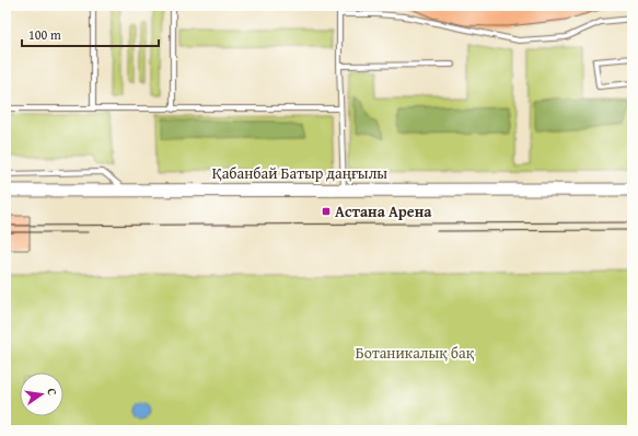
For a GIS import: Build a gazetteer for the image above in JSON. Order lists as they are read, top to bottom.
{
  "streets": {
    "main road": ["Қабанбай Батыр даңғылы"]
  },
  "parks": ["Ботаникалық бақ"],
  "places": {
    "transit": ["Астана Арена"]
  },
  "scale_bar": "100 m",
  "north": "right"
}
